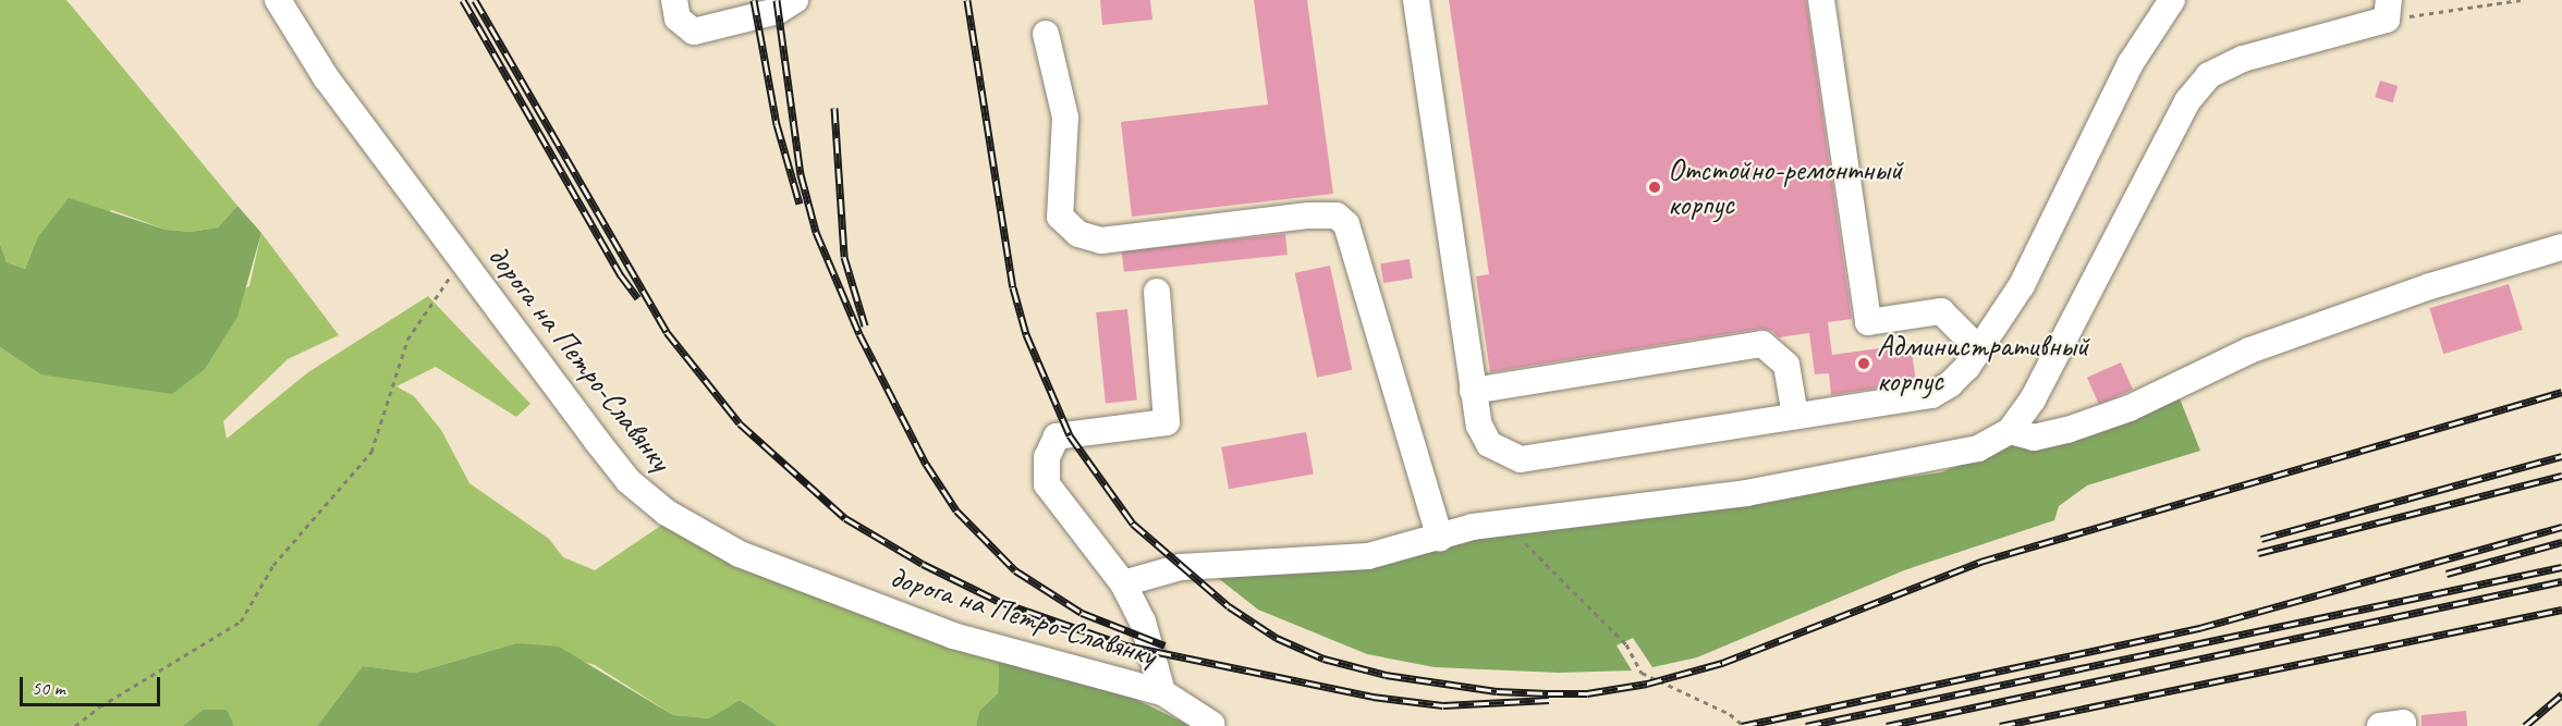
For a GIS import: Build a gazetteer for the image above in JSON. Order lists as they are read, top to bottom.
{
  "streets": {
    "street": ["дорога на Петро-Славянку"]
  },
  "places": ["Отстойно-ремонтный корпус", "Административный корпус"],
  "scale_bar": "50 m"
}
